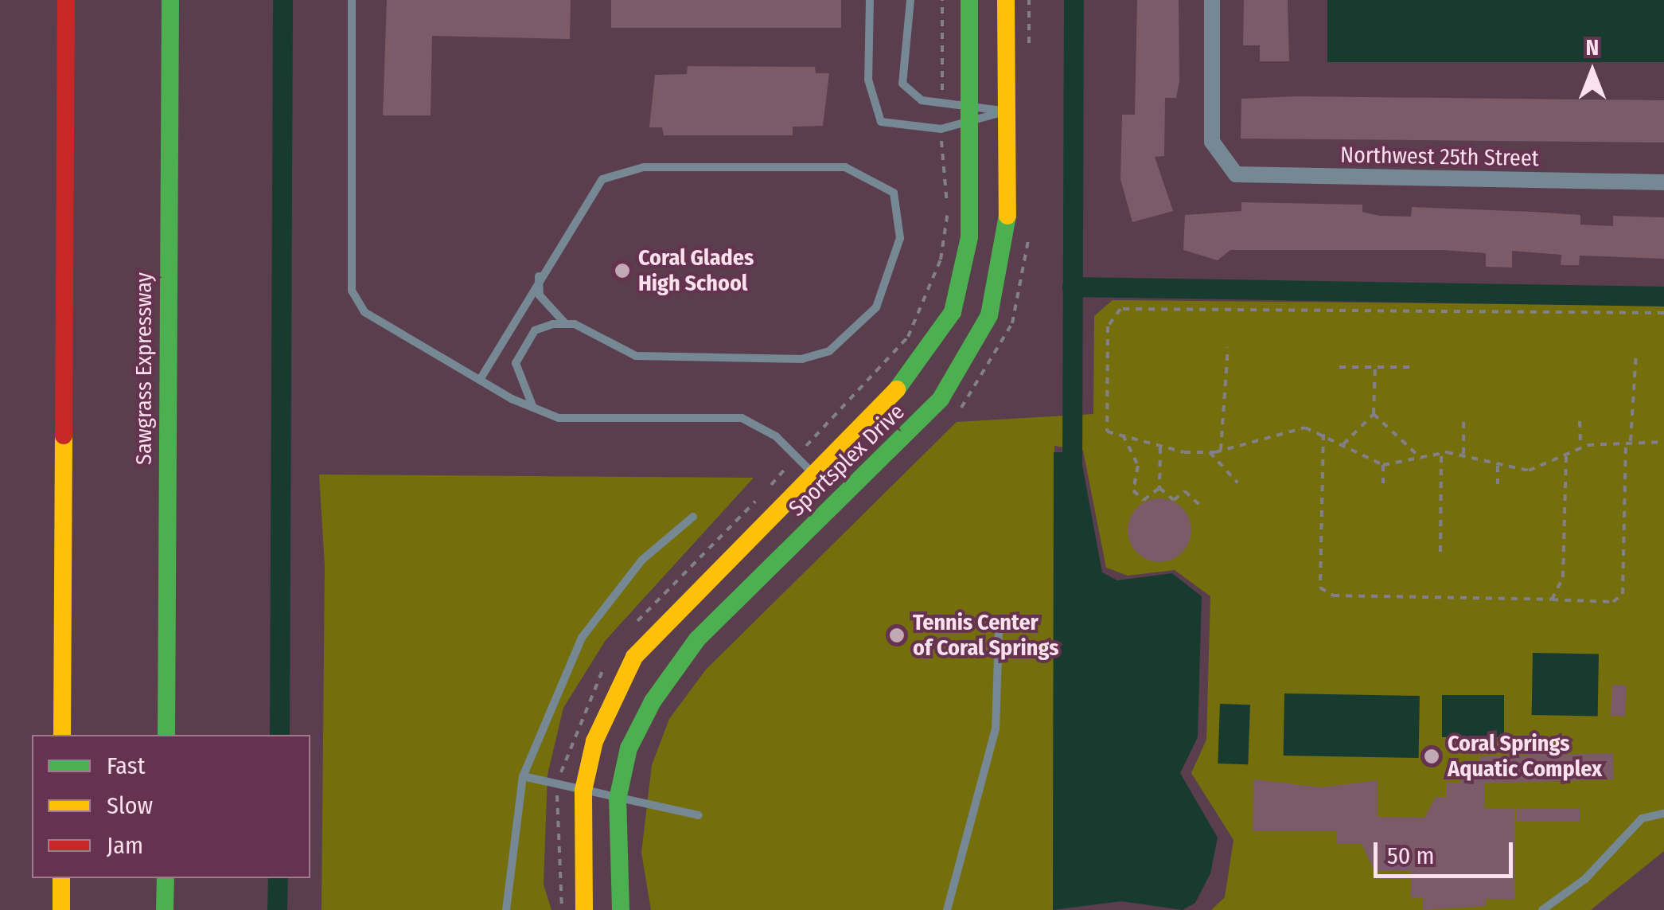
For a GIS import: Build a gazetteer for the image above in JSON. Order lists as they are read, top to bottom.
{
  "streets": {
    "main road": ["Sawgrass Expressway", "Sportsplex Drive"],
    "street": ["Northwest 25th Street"]
  },
  "places": ["Coral Glades High School", "Tennis Center of Coral Springs", "Coral Springs Aquatic Complex"],
  "legend": ["Fast", "Slow", "Jam"],
  "scale_bar": "50 m",
  "north": "top"
}
